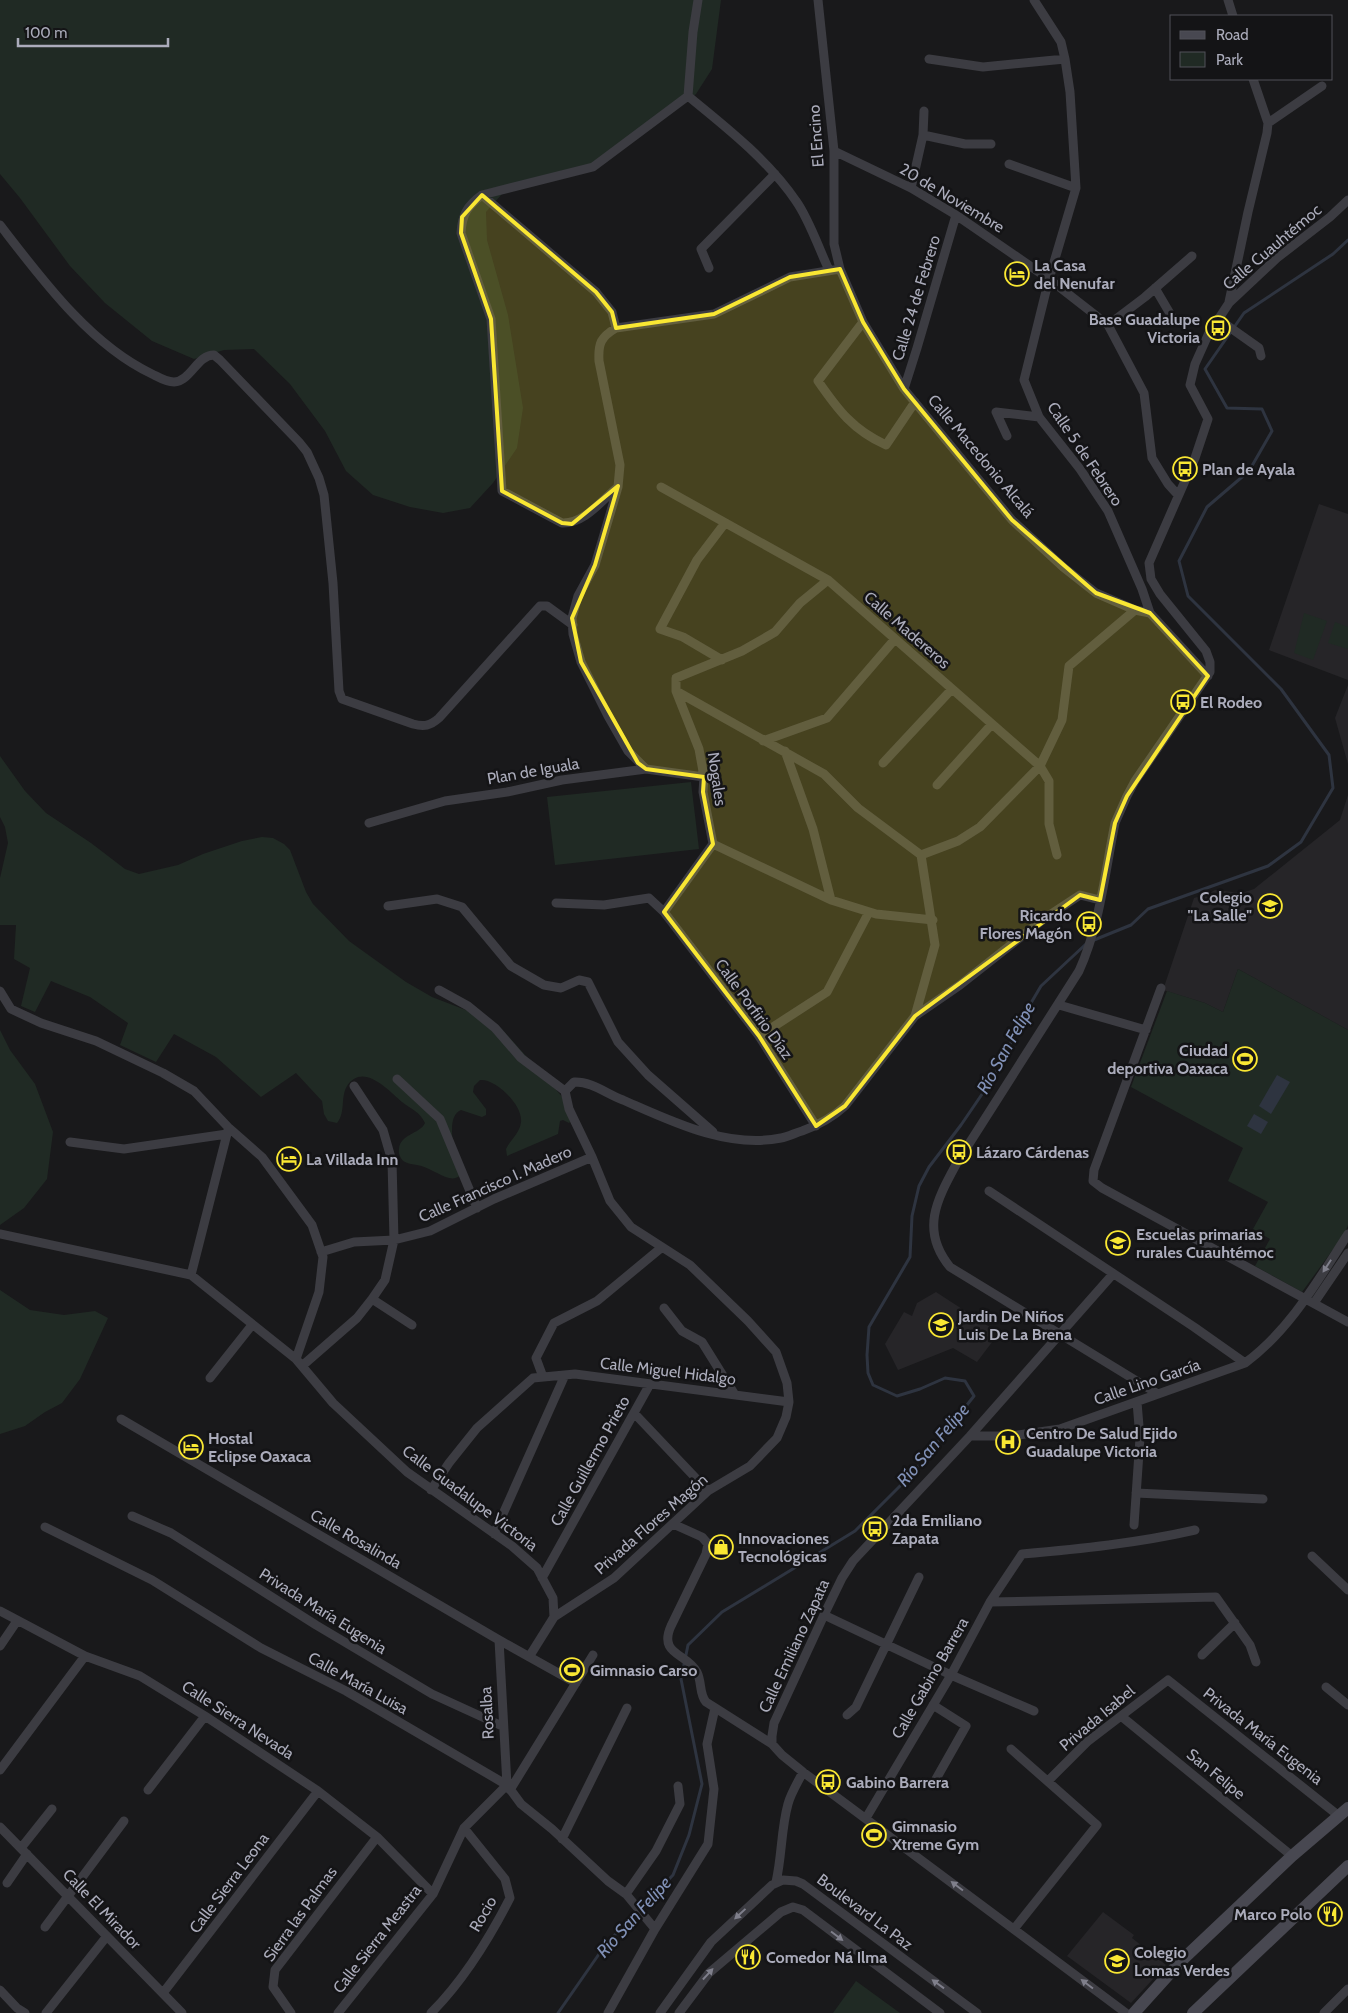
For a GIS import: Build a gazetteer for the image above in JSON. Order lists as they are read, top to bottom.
{
  "streets": {
    "street": [
      "El Encino",
      "20 de Noviembre",
      "Calle Cuauhtémoc",
      "Calle 24 de Febrero",
      "Calle 5 de Febrero",
      "Calle Macedonio Alcalá",
      "Calle Madereros",
      "Plan de Iguala",
      "Nogales",
      "Calle Porfirio Díaz",
      "Calle Francisco I. Madero",
      "Calle Miguel Hidalgo",
      "Calle Lino García",
      "Calle Guillermo Prieto",
      "Calle Guadalupe Victoria",
      "Privada Flores Magón",
      "Calle Rosalinda",
      "Privada María Eugenia",
      "Calle Emiliano Zapata",
      "Calle Gabino Barrera",
      "Calle María Luisa",
      "Rosalba",
      "Privada Isabel",
      "Calle Sierra Nevada",
      "San Felipe",
      "Calle Sierra Leona",
      "Calle El Mirador",
      "Boulevard La Paz",
      "Sierra las Palmas",
      "Rocio",
      "Calle Sierra Meastra"
    ]
  },
  "crossings": [
    ["El Encino", "20 de Noviembre"],
    ["El Encino", "Calle Macedonio Alcalá"],
    ["20 de Noviembre", "Calle 24 de Febrero"],
    ["20 de Noviembre", "Calle 5 de Febrero"],
    ["Calle 24 de Febrero", "Calle Macedonio Alcalá"],
    ["Calle 5 de Febrero", "Calle Macedonio Alcalá"],
    ["Plan de Iguala", "Nogales"],
    ["Calle Francisco I. Madero", "Privada Flores Magón"],
    ["Calle Miguel Hidalgo", "Calle Guillermo Prieto"],
    ["Calle Miguel Hidalgo", "Calle Guadalupe Victoria"],
    ["Calle Miguel Hidalgo", "Privada Flores Magón"],
    ["Calle Lino García", "Calle Emiliano Zapata"],
    ["Calle Guillermo Prieto", "Calle Guadalupe Victoria"],
    ["Calle Guadalupe Victoria", "Privada Flores Magón"],
    ["Privada Flores Magón", "Calle Rosalinda"],
    ["Calle Rosalinda", "Rosalba"],
    ["Calle Rosalinda", "Calle Sierra Meastra"],
    ["Privada María Eugenia", "Rosalba"],
    ["Privada María Eugenia", "Privada Isabel"],
    ["Calle María Luisa", "Rosalba"],
    ["Calle María Luisa", "Calle Sierra Meastra"],
    ["Rosalba", "Calle Sierra Meastra"],
    ["Privada Isabel", "San Felipe"],
    ["Calle Sierra Nevada", "Calle Sierra Leona"],
    ["Calle Sierra Nevada", "Sierra las Palmas"],
    ["Calle Sierra Nevada", "Calle Sierra Meastra"],
    ["Calle Sierra Leona", "Calle El Mirador"],
    ["Rocio", "Calle Sierra Meastra"]
  ],
  "one_way": ["Boulevard La Paz"],
  "water": ["Río San Felipe"],
  "places": {
    "hotel": ["La Casa del Nenufar", "La Villada Inn", "Hostal Eclipse Oaxaca"],
    "bus stop": [
      "Base Guadalupe Victoria",
      "Plan de Ayala",
      "El Rodeo",
      "Ricardo Flores Magón",
      "Lázaro Cárdenas",
      "2da Emiliano Zapata",
      "Gabino Barrera"
    ],
    "school or university": [
      "Colegio \"La Salle\"",
      "Escuelas primarias rurales Cuauhtémoc",
      "Jardin De Niños Luis De La Brena",
      "Colegio Lomas Verdes"
    ],
    "sports": ["Ciudad deportiva Oaxaca", "Gimnasio Carso", "Gimnasio Xtreme Gym"],
    "hospital": ["Centro De Salud Ejido Guadalupe Victoria"],
    "shop": ["Innovaciones Tecnológicas"],
    "restaurant": ["Marco Polo", "Comedor Ná Ilma"]
  },
  "legend": ["Road", "Park"],
  "scale_bar": "100 m"
}
